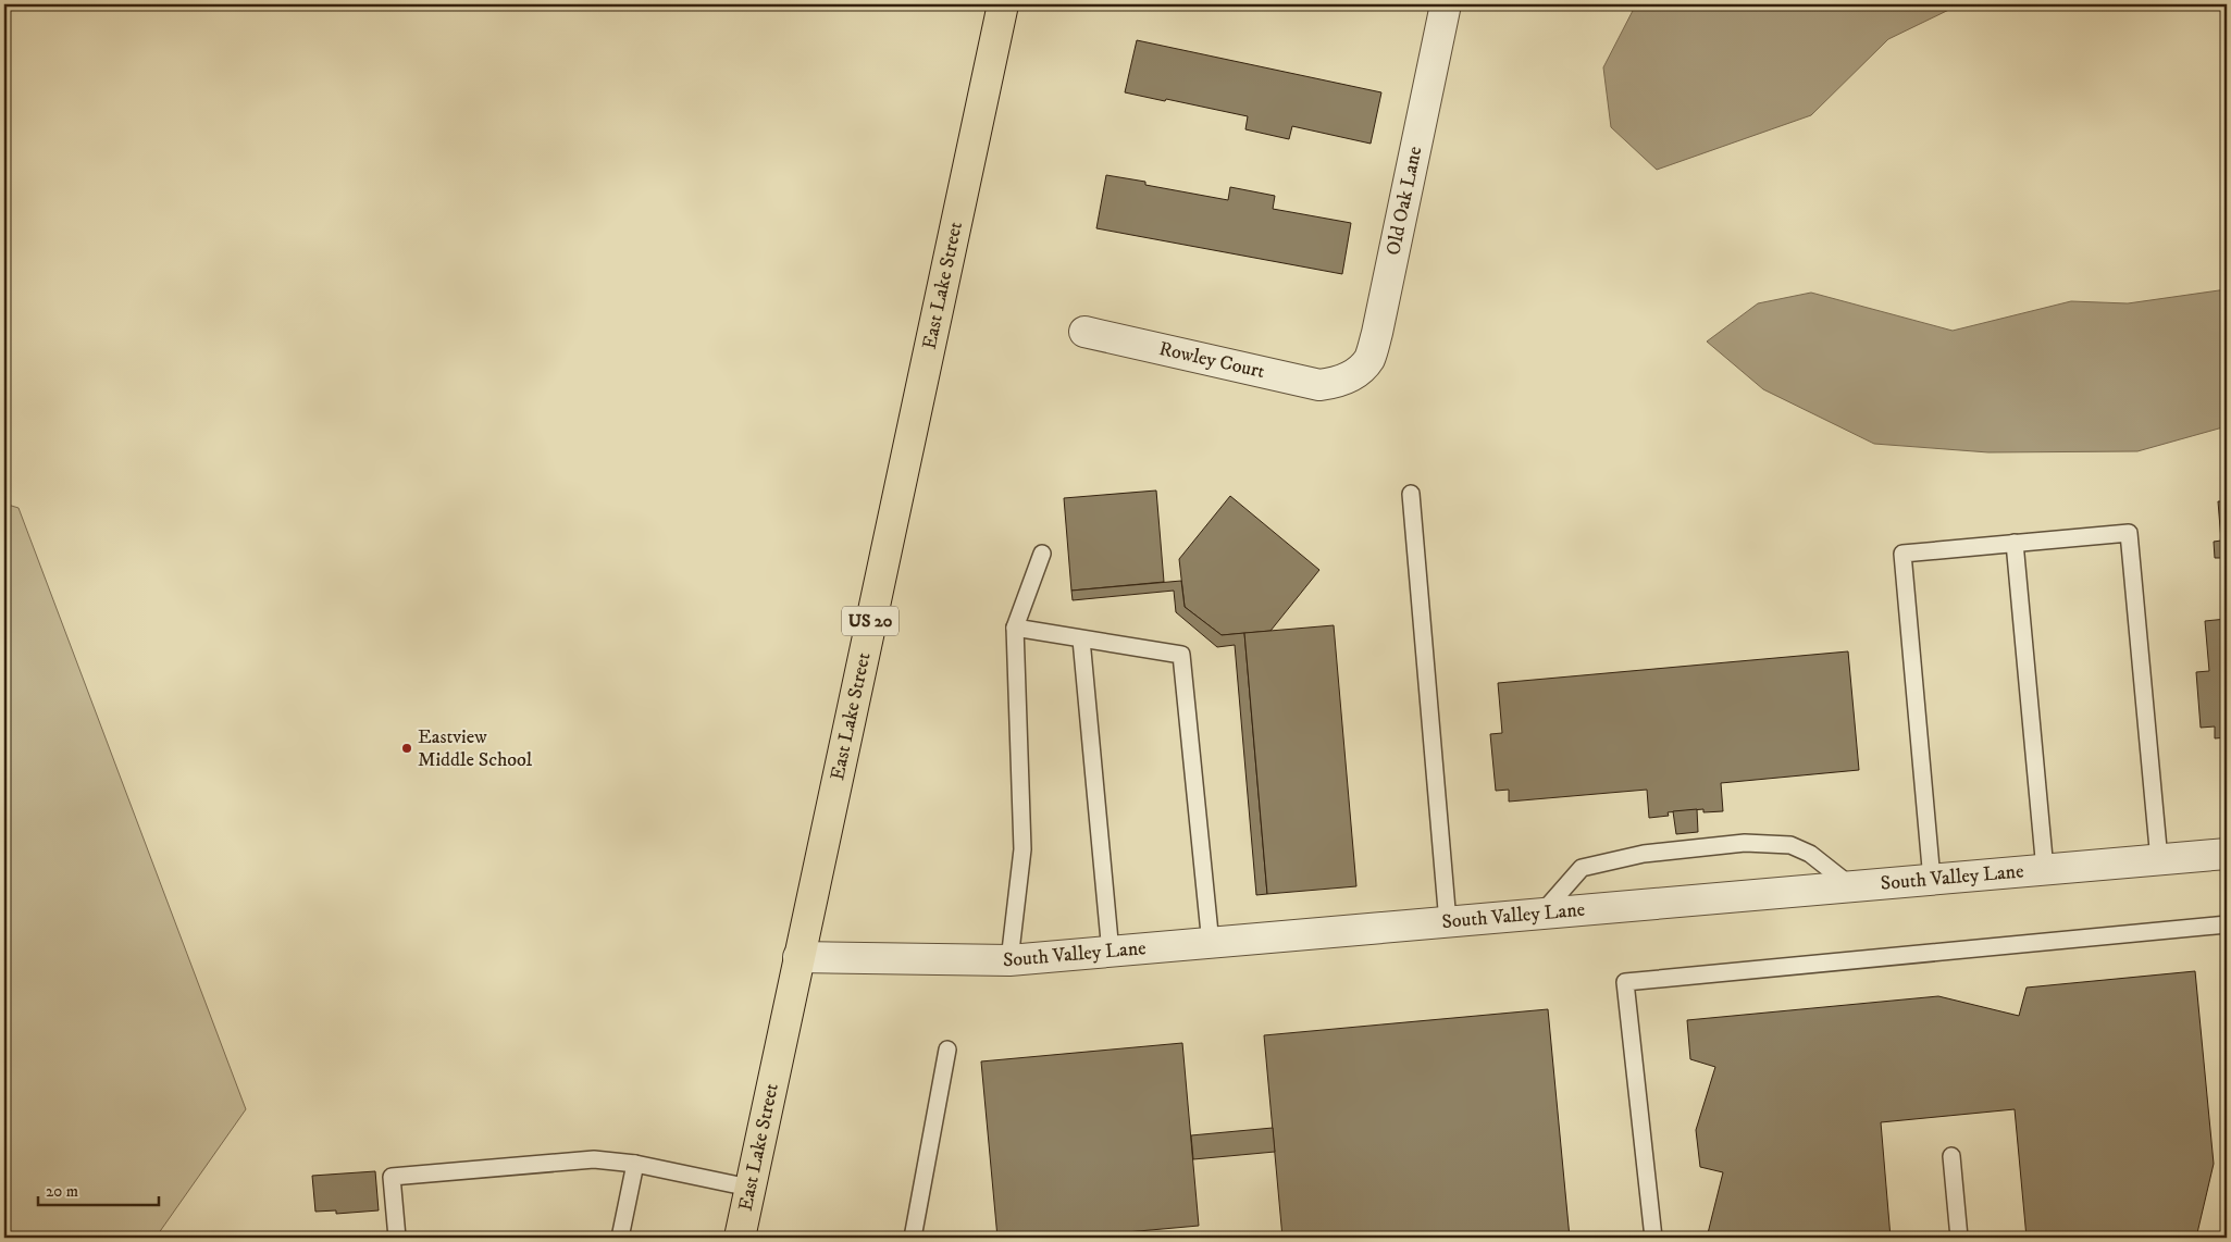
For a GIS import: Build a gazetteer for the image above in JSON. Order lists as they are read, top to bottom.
{
  "streets": {
    "highway": ["East Lake Street", "US 20"],
    "street": ["Old Oak Lane", "Rowley Court", "South Valley Lane"]
  },
  "crossings": [
    ["Old Oak Lane", "Rowley Court"],
    ["East Lake Street", "South Valley Lane"]
  ],
  "places": ["Eastview Middle School"],
  "scale_bar": "20 m"
}
